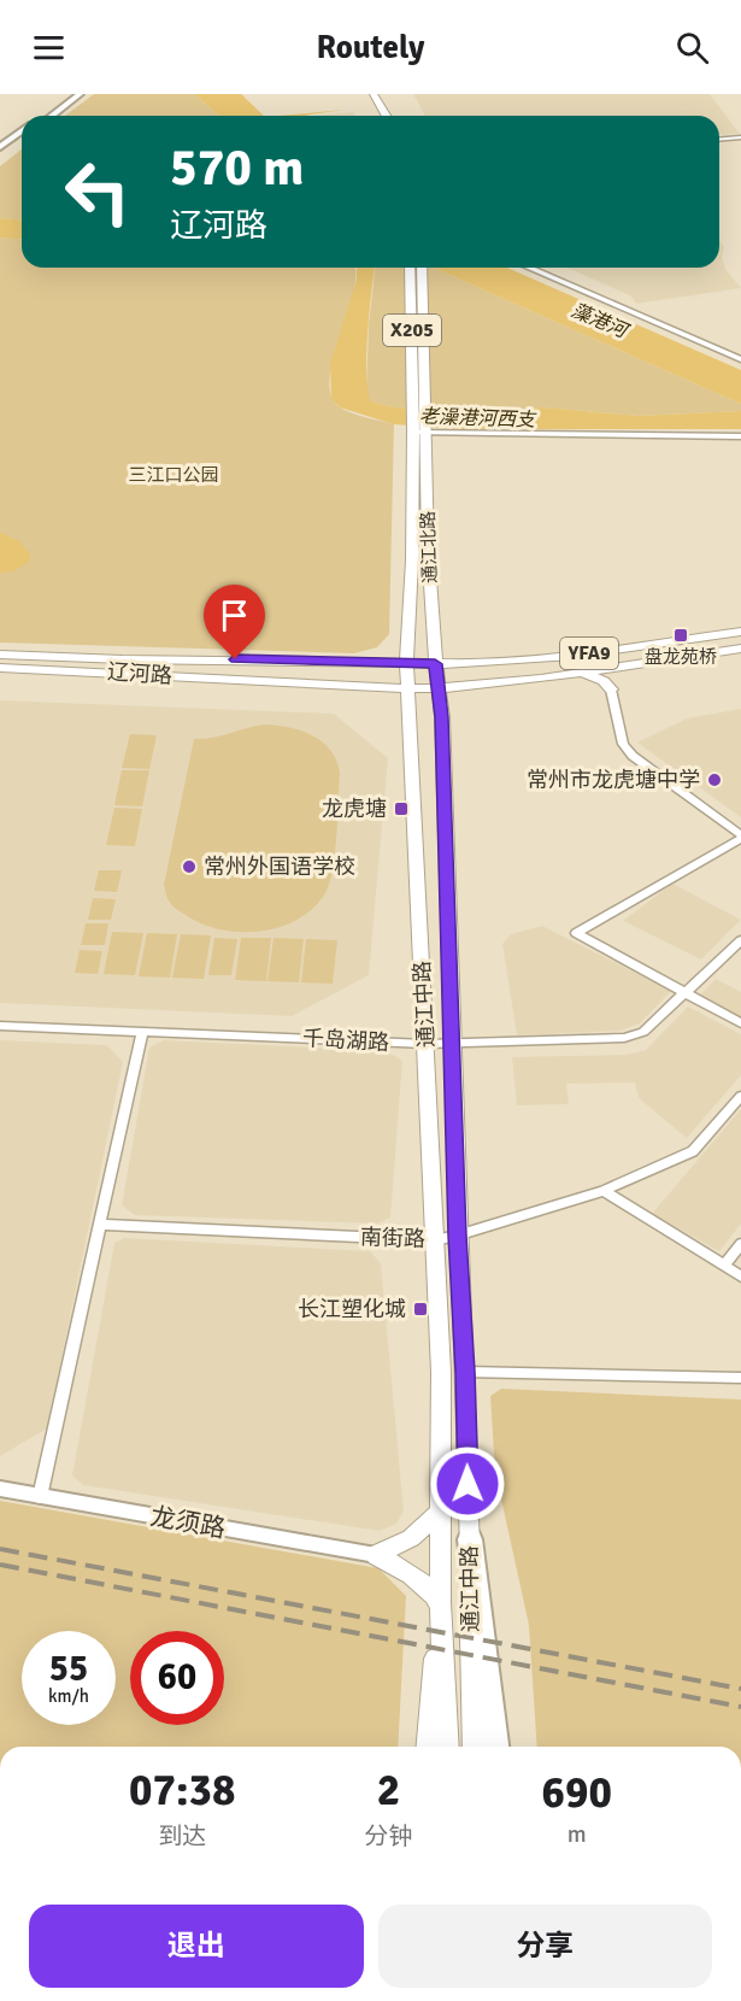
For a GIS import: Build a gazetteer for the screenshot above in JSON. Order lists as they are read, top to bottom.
{
  "streets": {
    "main road": [
      "X205",
      "通江北路",
      "YFA9",
      "辽河路",
      "通江中路"
    ],
    "street": ["千岛湖路", "南街路", "龙须路"]
  },
  "crossings": [
    ["X205", "通江北路"],
    ["通江北路", "YFA9"],
    ["通江北路", "辽河路"],
    ["通江北路", "通江中路"],
    ["YFA9", "辽河路"],
    ["YFA9", "通江中路"],
    ["辽河路", "通江中路"],
    ["通江中路", "千岛湖路"],
    ["通江中路", "南街路"]
  ],
  "water": ["藻港河", "老澡港河西支"],
  "parks": ["三江口公园"],
  "places": {
    "transit": ["盘龙苑桥", "龙虎塘", "长江塑化城"],
    "other": ["常州市龙虎塘中学", "常州外国语学校"]
  },
  "page": {
    "header": "Routely",
    "turn": ["570 m", "辽河路"],
    "speed": "55 km/h",
    "limit": "60",
    "eta": [
      "07:38",
      "到达",
      "2",
      "分钟",
      "690",
      "m"
    ],
    "buttons": ["退出", "分享"]
  }
}
